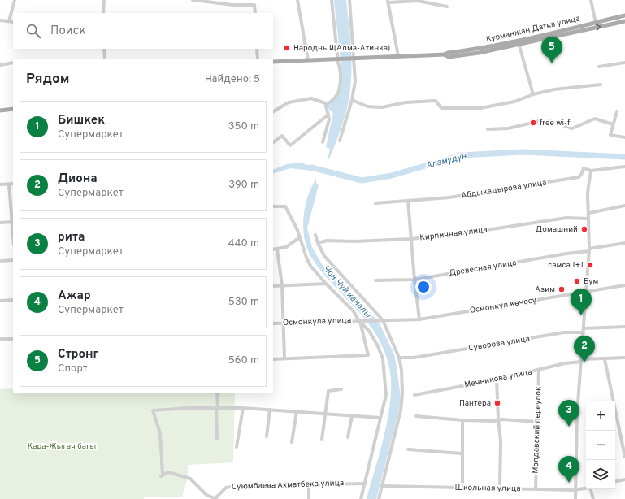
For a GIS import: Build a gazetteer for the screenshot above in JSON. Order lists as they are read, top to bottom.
{
  "streets": {
    "main road": ["Курманжан Датка улица"],
    "street": [
      "Абдыкадырова улица",
      "Кирпичная улица",
      "Древесная улица",
      "Осмонкул көчөсү",
      "Осмонкула улица",
      "Суворова улица",
      "Мечникова улица",
      "Молдавский переулок",
      "Суюмбаева Ахматбека улица",
      "Школьная улица"
    ]
  },
  "crossings": [
    ["Осмонкул көчөсү", "Осмонкула улица"],
    ["Мечникова улица", "Молдавский переулок"],
    ["Молдавский переулок", "Школьная улица"]
  ],
  "water": ["Аламүдүн", "Чоң Чүй каналы"],
  "parks": ["Кара-Жыгач багы"],
  "places": [
    "Народный(Алма-Атинка)",
    "free wi-fi",
    "Домашний",
    "самса 1+1",
    "Бум",
    "Азим",
    "Пантера"
  ],
  "page": {
    "search": "Поиск",
    "pins": [
      "5",
      "1",
      "2",
      "3",
      "4"
    ],
    "heading": ["Рядом", "Найдено: 5"],
    "list": [
      {
        "mark": "1",
        "name": "Бишкек",
        "note": "Супермаркет",
        "value": "350 m"
      },
      {
        "mark": "2",
        "name": "Диона",
        "note": "Супермаркет",
        "value": "390 m"
      },
      {
        "mark": "3",
        "name": "рита",
        "note": "Супермаркет",
        "value": "440 m"
      },
      {
        "mark": "4",
        "name": "Ажар",
        "note": "Супермаркет",
        "value": "530 m"
      },
      {
        "mark": "5",
        "name": "Стронг",
        "note": "Спорт",
        "value": "560 m"
      }
    ],
    "map_buttons": ["+", "−"]
  }
}
